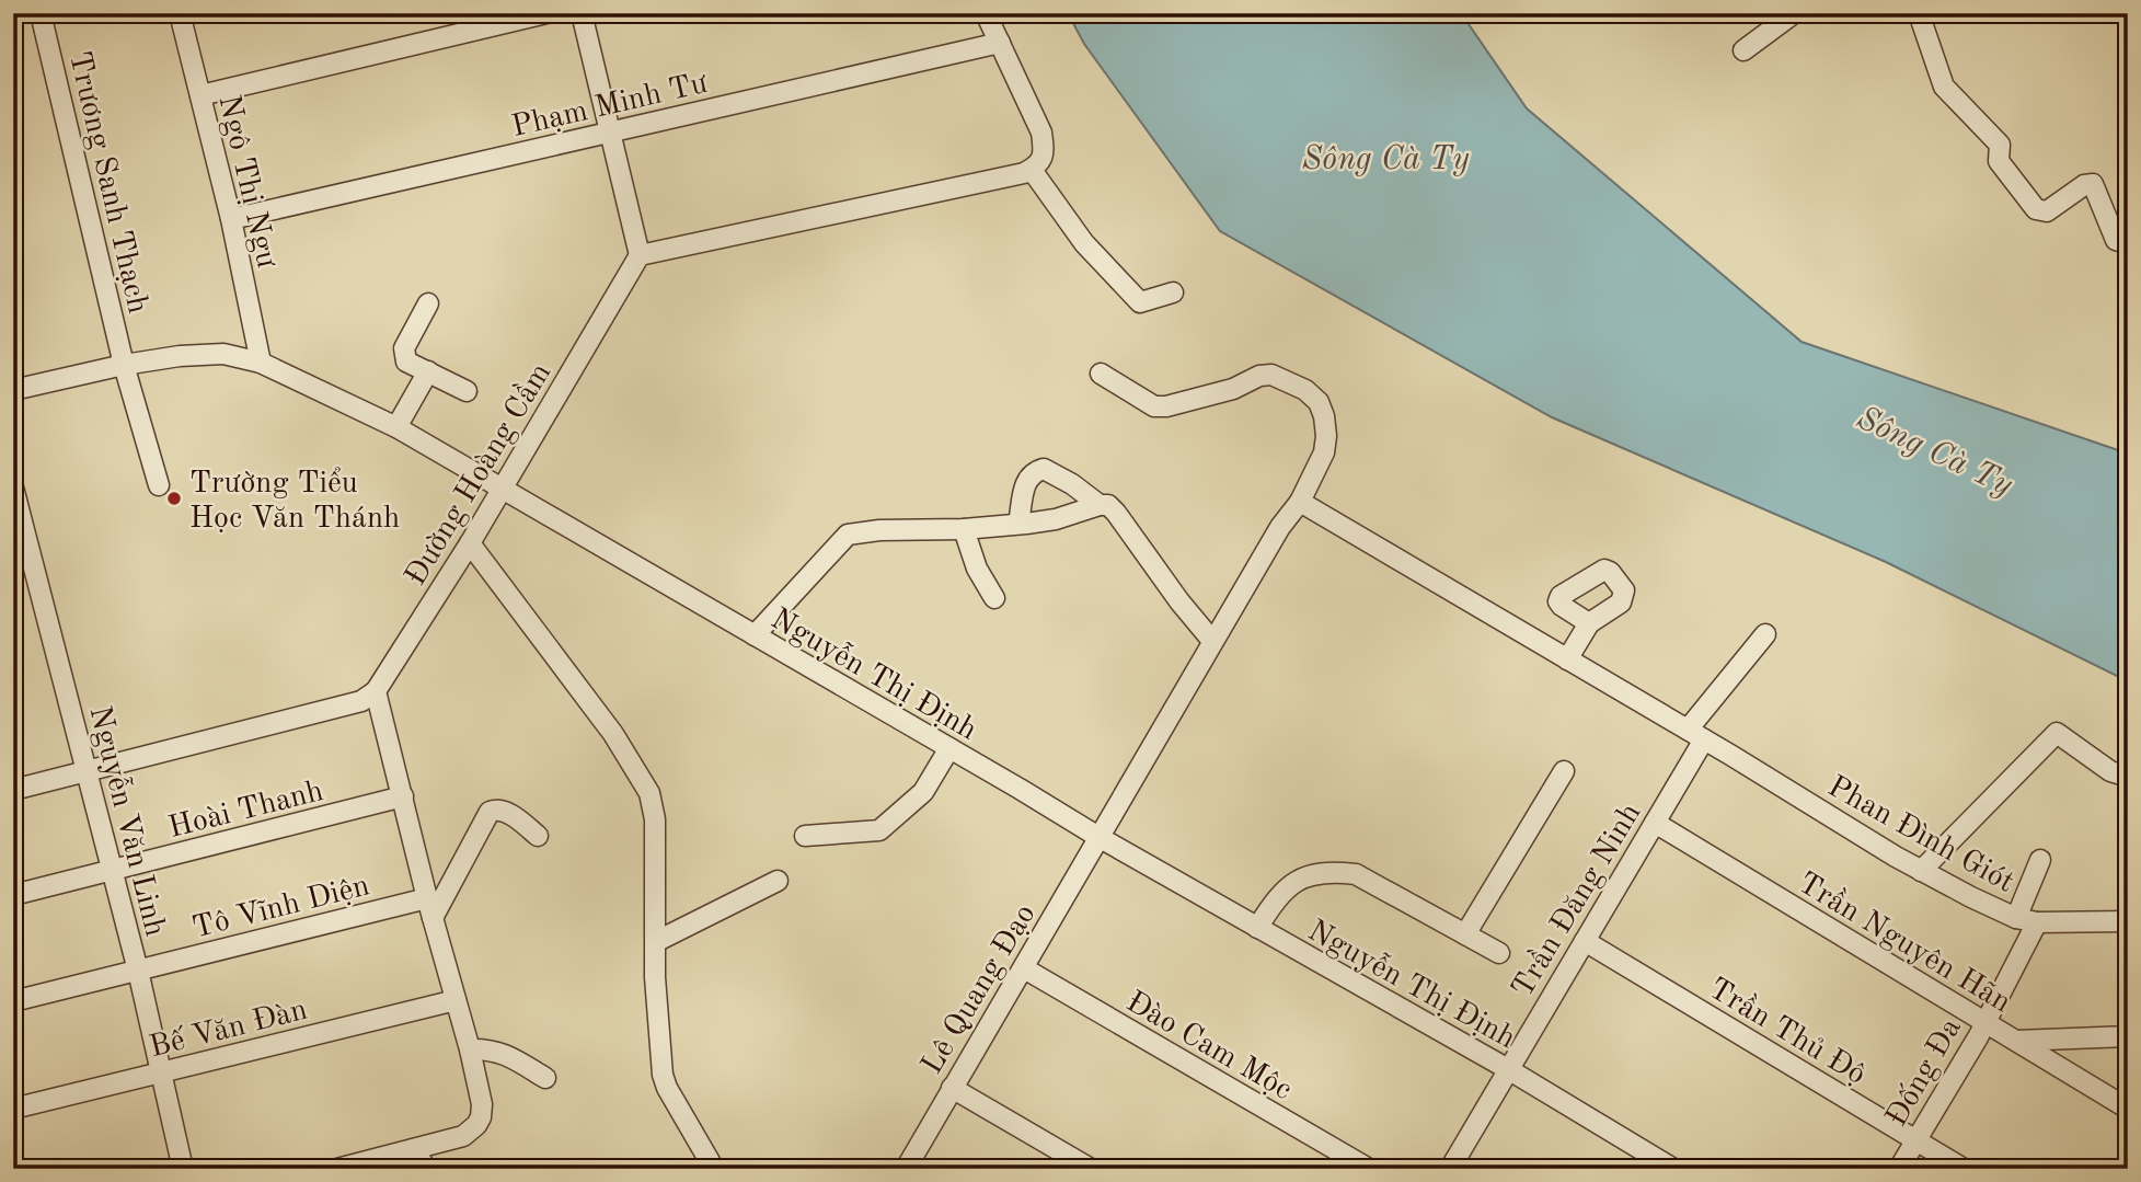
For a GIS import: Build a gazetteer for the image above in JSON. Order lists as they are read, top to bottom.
{
  "streets": {
    "street": [
      "Phạm Minh Tư",
      "Ngô Thị Ngư",
      "Trương Sanh Thạch",
      "Đường Hoàng Cầm",
      "Nguyễn Thị Định",
      "Hoài Thanh",
      "Nguyễn Văn Linh",
      "Phan Đình Giót",
      "Trần Đăng Ninh",
      "Tô Vĩnh Diện",
      "Trần Nguyên Hãn",
      "Lê Quang Đạo",
      "Bế Văn Đàn",
      "Trần Thủ Độ",
      "Đào Cam Mộc",
      "Đống Đa"
    ]
  },
  "crossings": [
    ["Phạm Minh Tư", "Ngô Thị Ngư"],
    ["Ngô Thị Ngư", "Nguyễn Thị Định"],
    ["Trương Sanh Thạch", "Nguyễn Thị Định"],
    ["Đường Hoàng Cầm", "Nguyễn Thị Định"],
    ["Nguyễn Thị Định", "Trần Đăng Ninh"],
    ["Nguyễn Thị Định", "Lê Quang Đạo"],
    ["Hoài Thanh", "Nguyễn Văn Linh"],
    ["Nguyễn Văn Linh", "Tô Vĩnh Diện"],
    ["Nguyễn Văn Linh", "Bế Văn Đàn"],
    ["Phan Đình Giót", "Trần Đăng Ninh"],
    ["Phan Đình Giót", "Lê Quang Đạo"],
    ["Phan Đình Giót", "Đống Đa"],
    ["Trần Đăng Ninh", "Trần Nguyên Hãn"],
    ["Trần Đăng Ninh", "Trần Thủ Độ"],
    ["Trần Nguyên Hãn", "Đống Đa"],
    ["Lê Quang Đạo", "Đào Cam Mộc"],
    ["Trần Thủ Độ", "Đống Đa"]
  ],
  "water": ["Sông Cà Ty"],
  "places": ["Trường Tiểu Học Văn Thánh"]
}
